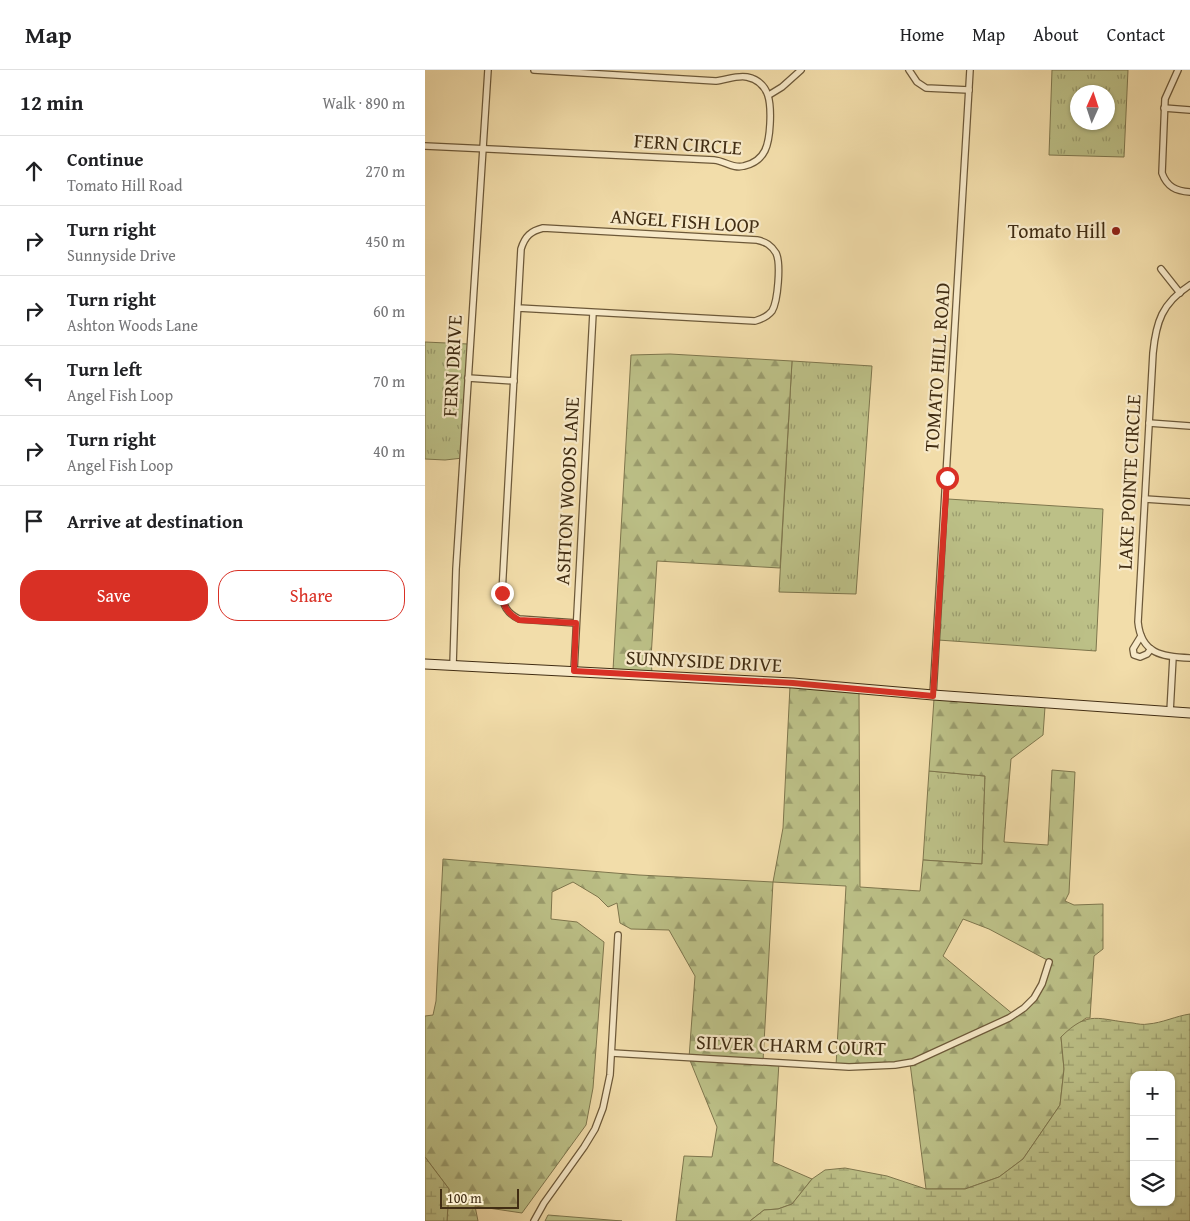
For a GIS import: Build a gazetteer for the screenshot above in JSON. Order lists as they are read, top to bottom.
{
  "streets": {
    "street": [
      "FERN CIRCLE",
      "ANGEL FISH LOOP",
      "FERN DRIVE",
      "TOMATO HILL ROAD",
      "LAKE POINTE CIRCLE",
      "ASHTON WOODS LANE",
      "SUNNYSIDE DRIVE",
      "SILVER CHARM COURT"
    ]
  },
  "crossings": [
    ["FERN CIRCLE", "FERN DRIVE"],
    ["ANGEL FISH LOOP", "ASHTON WOODS LANE"],
    ["FERN DRIVE", "SUNNYSIDE DRIVE"],
    ["TOMATO HILL ROAD", "SUNNYSIDE DRIVE"],
    ["ASHTON WOODS LANE", "SUNNYSIDE DRIVE"]
  ],
  "places": ["Tomato Hill"],
  "scale_bar": "100 m",
  "north": "top",
  "page": {
    "header": "Map",
    "nav": [
      "Home",
      "Map",
      "About",
      "Contact"
    ],
    "heading": ["12 min", "Walk · 890 m"],
    "list": [
      ["Continue", "Tomato Hill Road", "270 m"],
      ["Turn right", "Sunnyside Drive", "450 m"],
      ["Turn right", "Ashton Woods Lane", "60 m"],
      ["Turn left", "Angel Fish Loop", "70 m"],
      ["Turn right", "Angel Fish Loop", "40 m"],
      "Arrive at destination"
    ],
    "buttons": ["Save", "Share"],
    "map_buttons": ["+", "−"],
    "scale": "100 m"
  }
}
